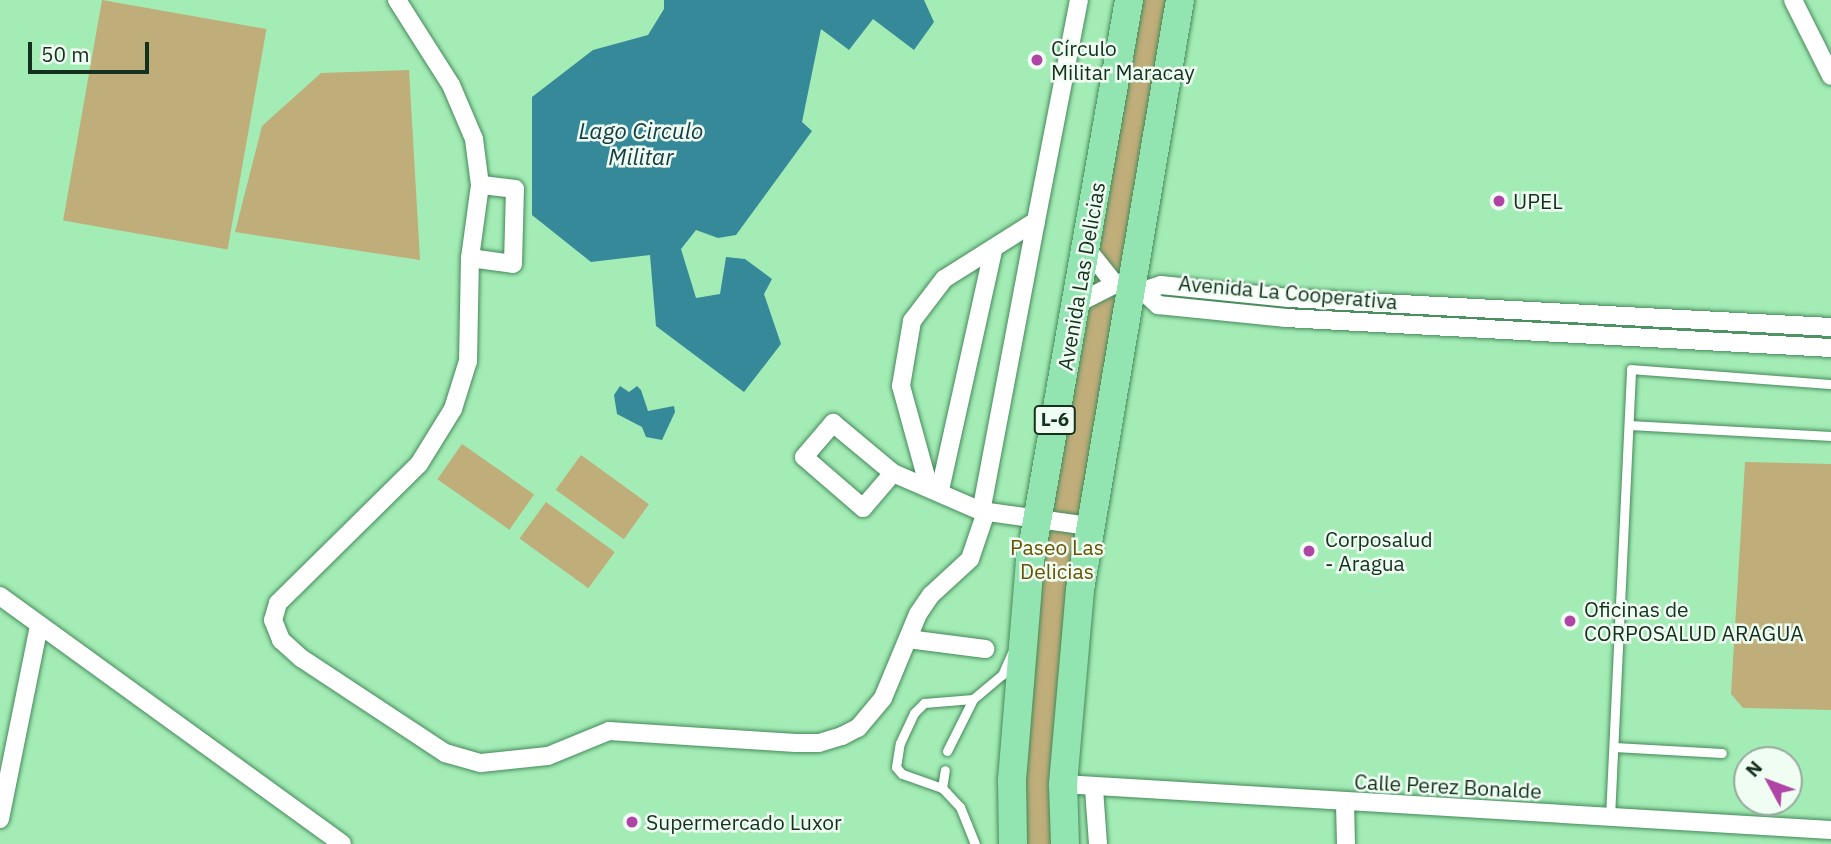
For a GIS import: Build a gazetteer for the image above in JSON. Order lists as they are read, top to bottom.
{
  "streets": {
    "main road": ["Avenida Las Delicias", "L-6"],
    "street": ["Avenida La Cooperativa", "Calle Perez Bonalde"]
  },
  "crossings": [
    ["Avenida La Cooperativa", "L-6"],
    ["L-6", "Calle Perez Bonalde"]
  ],
  "water": ["Lago Circulo Militar"],
  "parks": ["Paseo Las Delicias"],
  "places": [
    "Círculo Militar Maracay",
    "UPEL",
    "Corposalud - Aragua",
    "Oficinas de CORPOSALUD ARAGUA",
    "Supermercado Luxor"
  ],
  "scale_bar": "50 m",
  "north": "top left"
}
